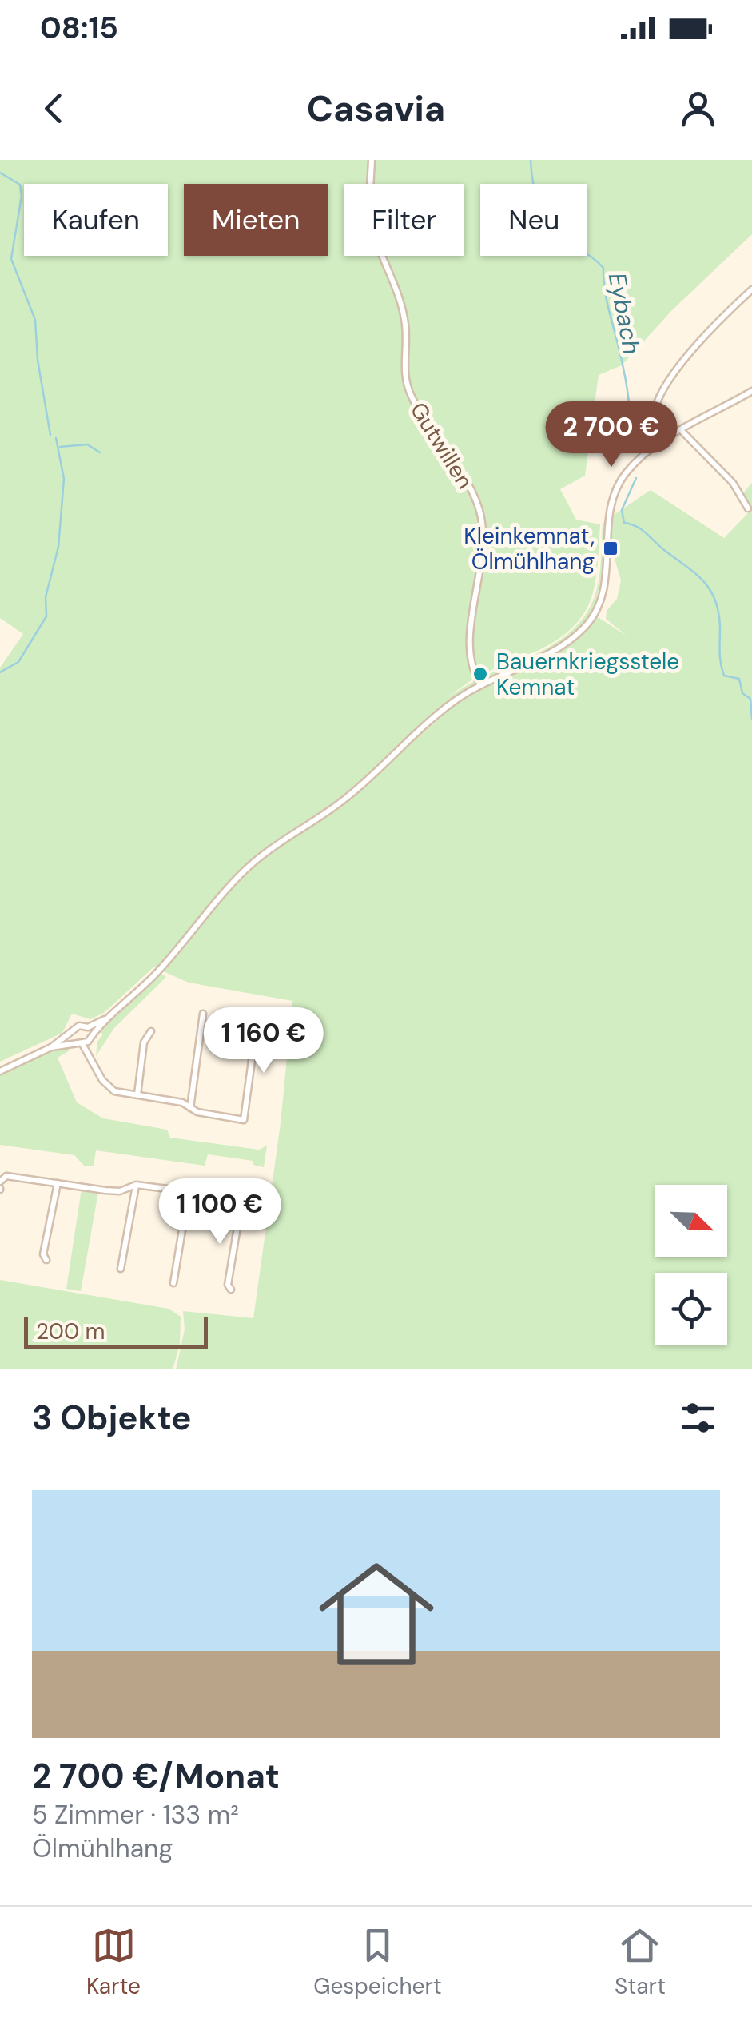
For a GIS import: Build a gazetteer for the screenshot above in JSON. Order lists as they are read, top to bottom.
{
  "streets": {
    "street": ["Gutwillen"]
  },
  "water": ["Eybach"],
  "places": {
    "transit": ["Kleinkemnat, Ölmühlhang"],
    "other": ["Bauernkriegsstele Kemnat"]
  },
  "scale_bar": "200 m",
  "north": "bottom right",
  "page": {
    "status": "08:15",
    "header": "Casavia",
    "chip": [
      "Kaufen",
      "Mieten",
      "Filter",
      "Neu"
    ],
    "price": ["2 700 €", "1 160 €", "1 100 €"],
    "scale": "200 m",
    "heading": "3 Objekte",
    "list": [
      {
        "name": "2 700 €/Monat",
        "note": "5 Zimmer · 133 m² · Ölmühlhang"
      }
    ],
    "tabs": ["Karte", "Gespeichert", "Start"]
  }
}
